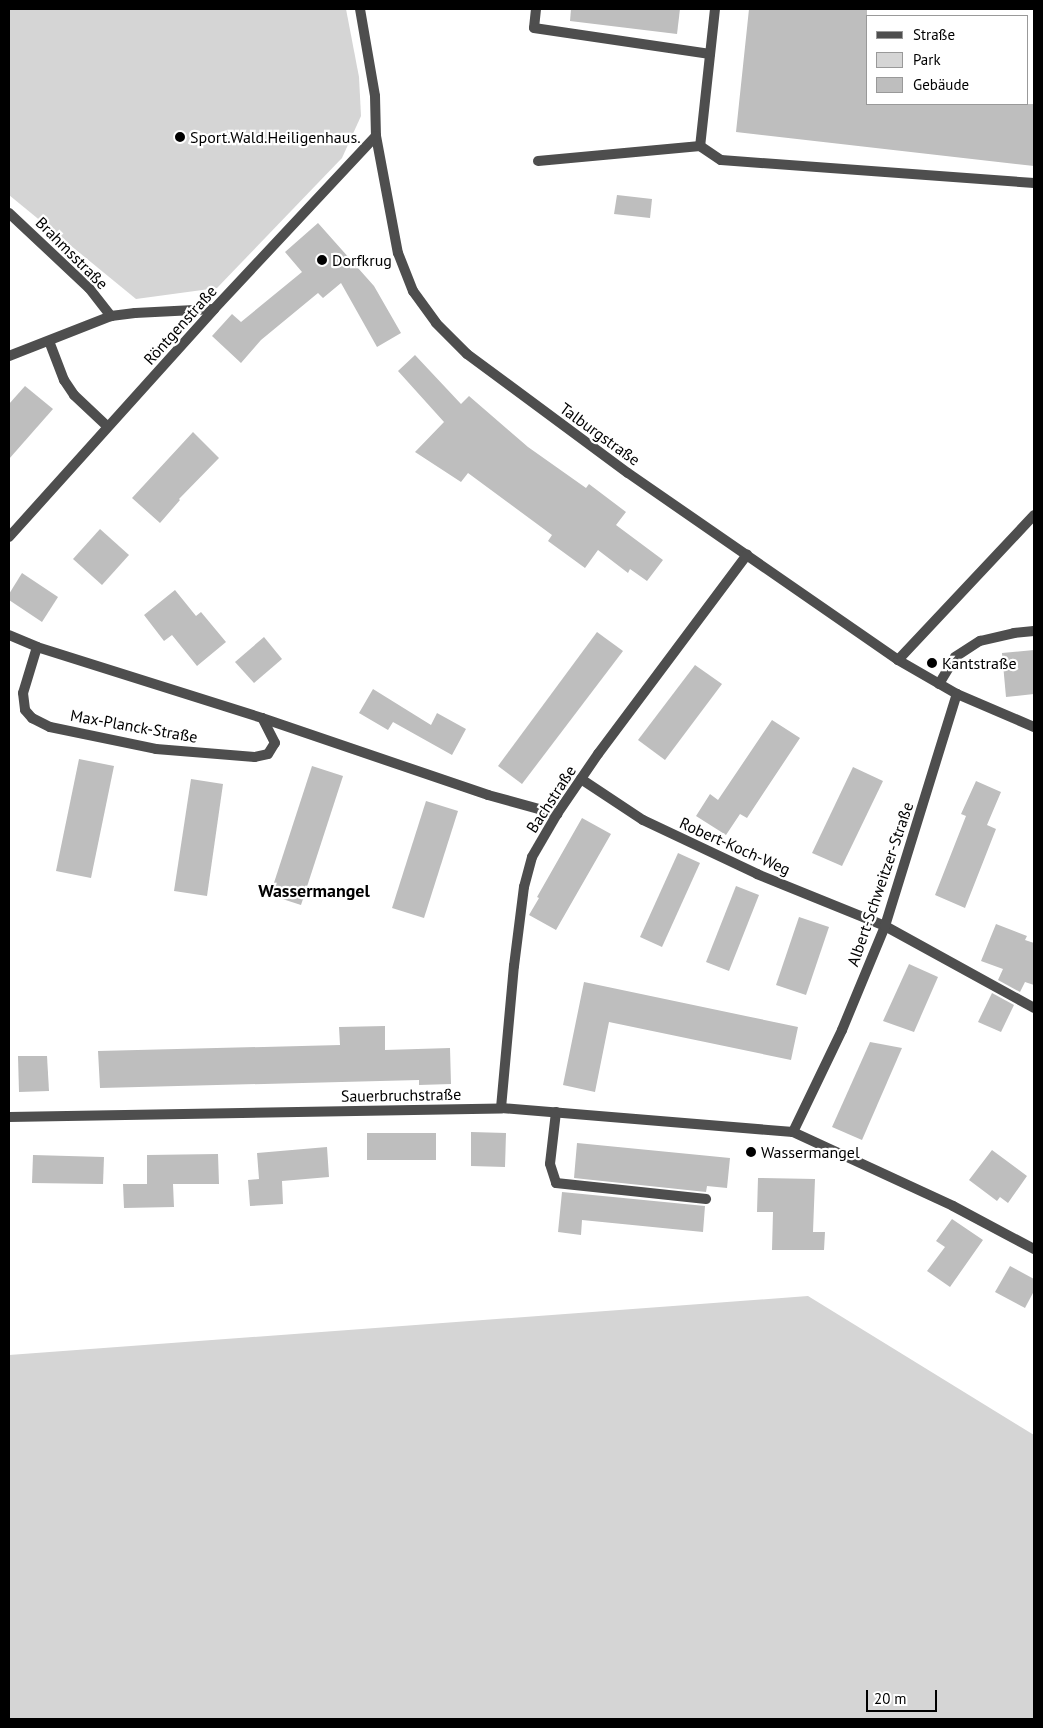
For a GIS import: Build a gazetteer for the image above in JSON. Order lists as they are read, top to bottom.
{
  "streets": {
    "street": [
      "Brahmsstraße",
      "Röntgenstraße",
      "Talburgstraße",
      "Max-Planck-Straße",
      "Bachstraße",
      "Robert-Koch-Weg",
      "Albert-Schweitzer-Straße",
      "Sauerbruchstraße"
    ]
  },
  "crossings": [
    ["Röntgenstraße", "Talburgstraße"],
    ["Talburgstraße", "Bachstraße"],
    ["Talburgstraße", "Albert-Schweitzer-Straße"],
    ["Bachstraße", "Robert-Koch-Weg"],
    ["Bachstraße", "Sauerbruchstraße"],
    ["Robert-Koch-Weg", "Albert-Schweitzer-Straße"],
    ["Albert-Schweitzer-Straße", "Sauerbruchstraße"]
  ],
  "districts": ["Wassermangel"],
  "places": [
    "Sport.Wald.Heiligenhaus.",
    "Dorfkrug",
    "Kantstraße",
    "Wassermangel"
  ],
  "legend": ["Straße", "Park", "Gebäude"],
  "scale_bar": "20 m"
}
